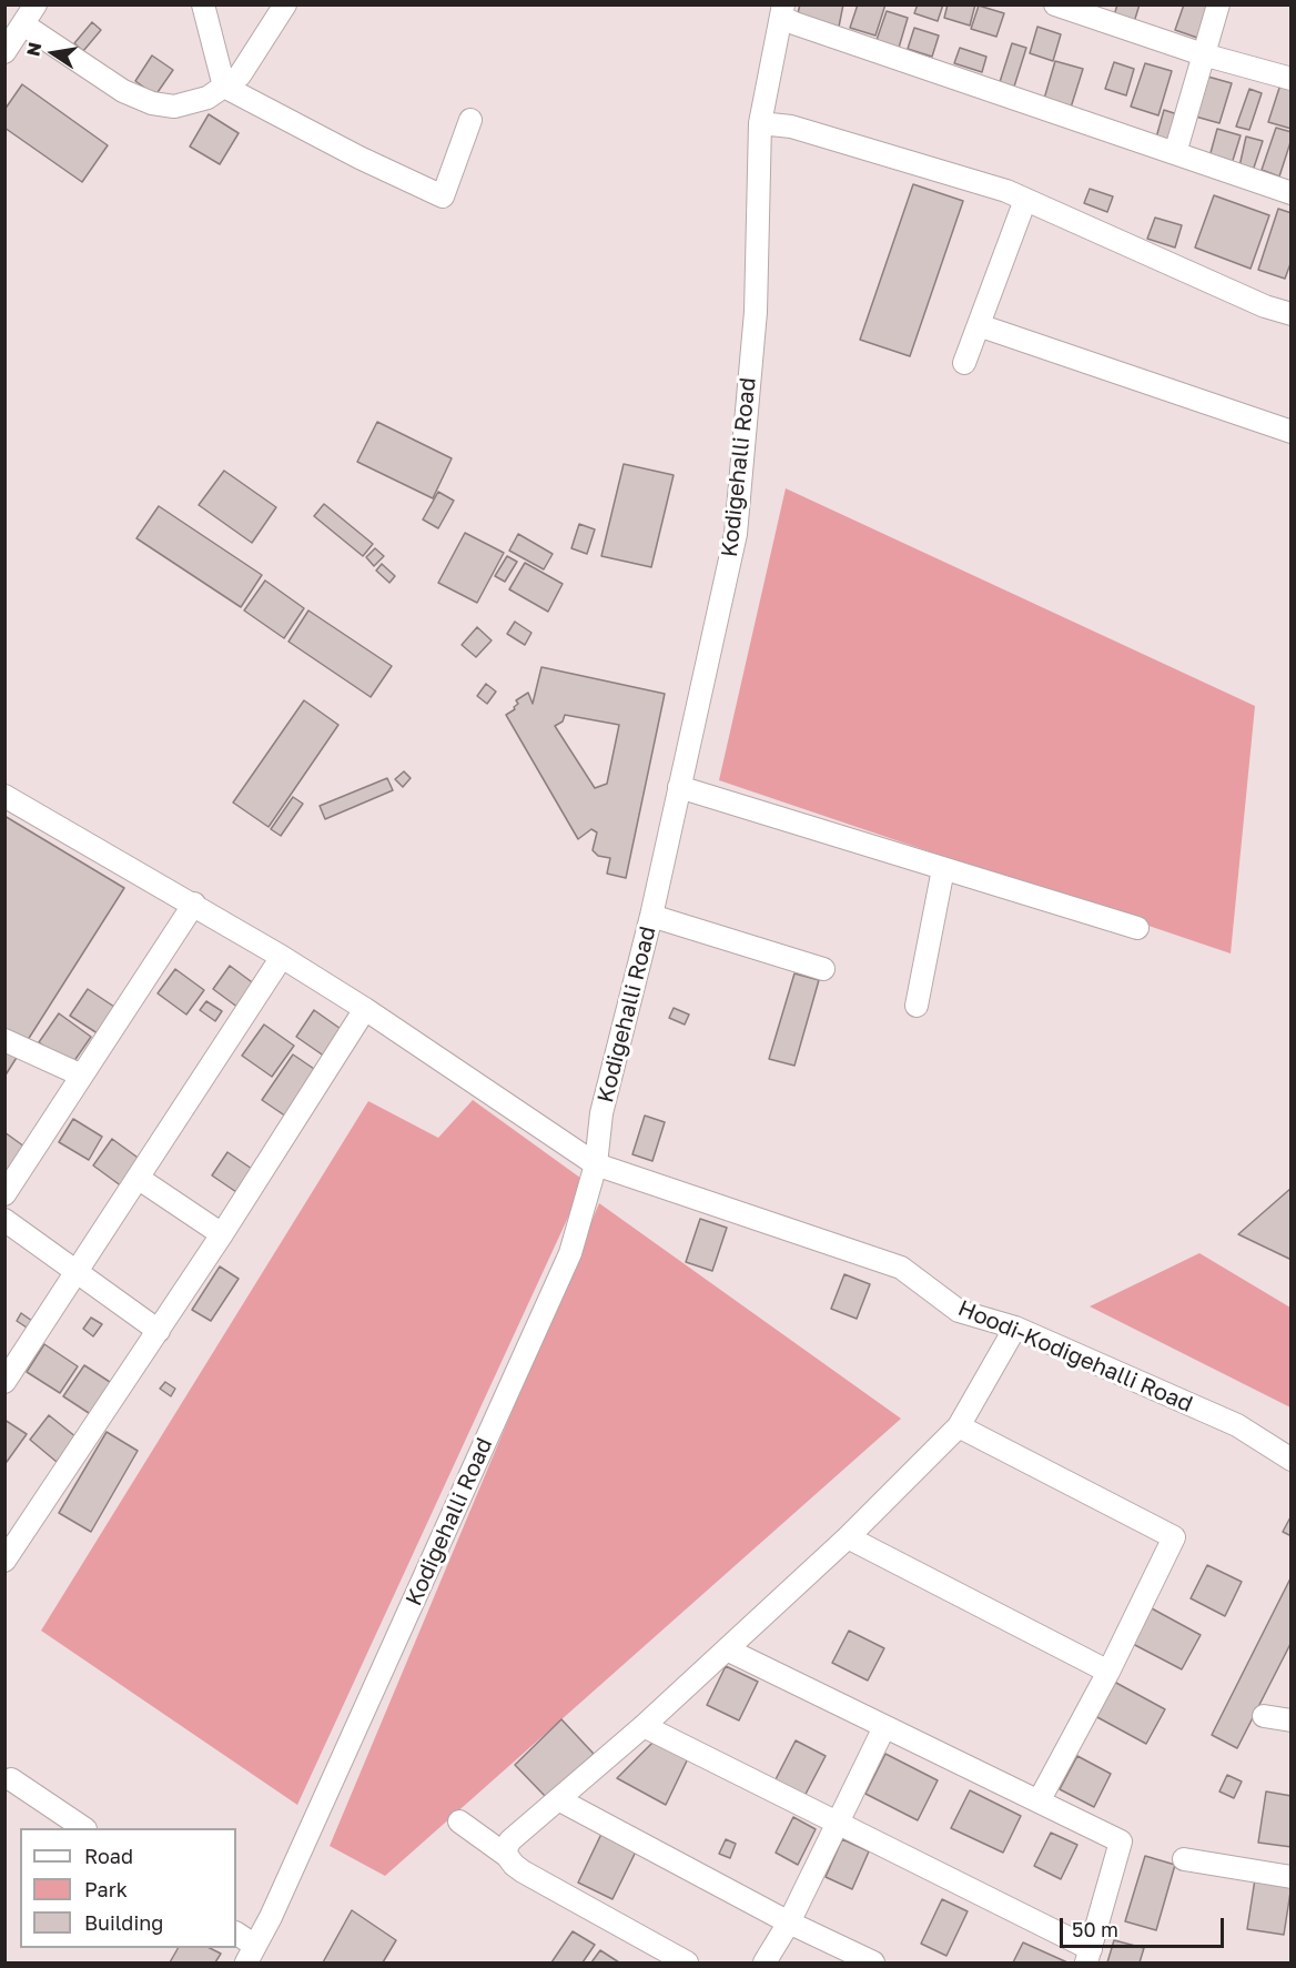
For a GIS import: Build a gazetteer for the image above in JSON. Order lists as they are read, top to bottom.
{
  "streets": {
    "street": ["Kodigehalli Road", "Hoodi-Kodigehalli Road"]
  },
  "crossings": [
    ["Kodigehalli Road", "Hoodi-Kodigehalli Road"]
  ],
  "legend": ["Road", "Park", "Building"],
  "scale_bar": "50 m",
  "north": "left"
}
